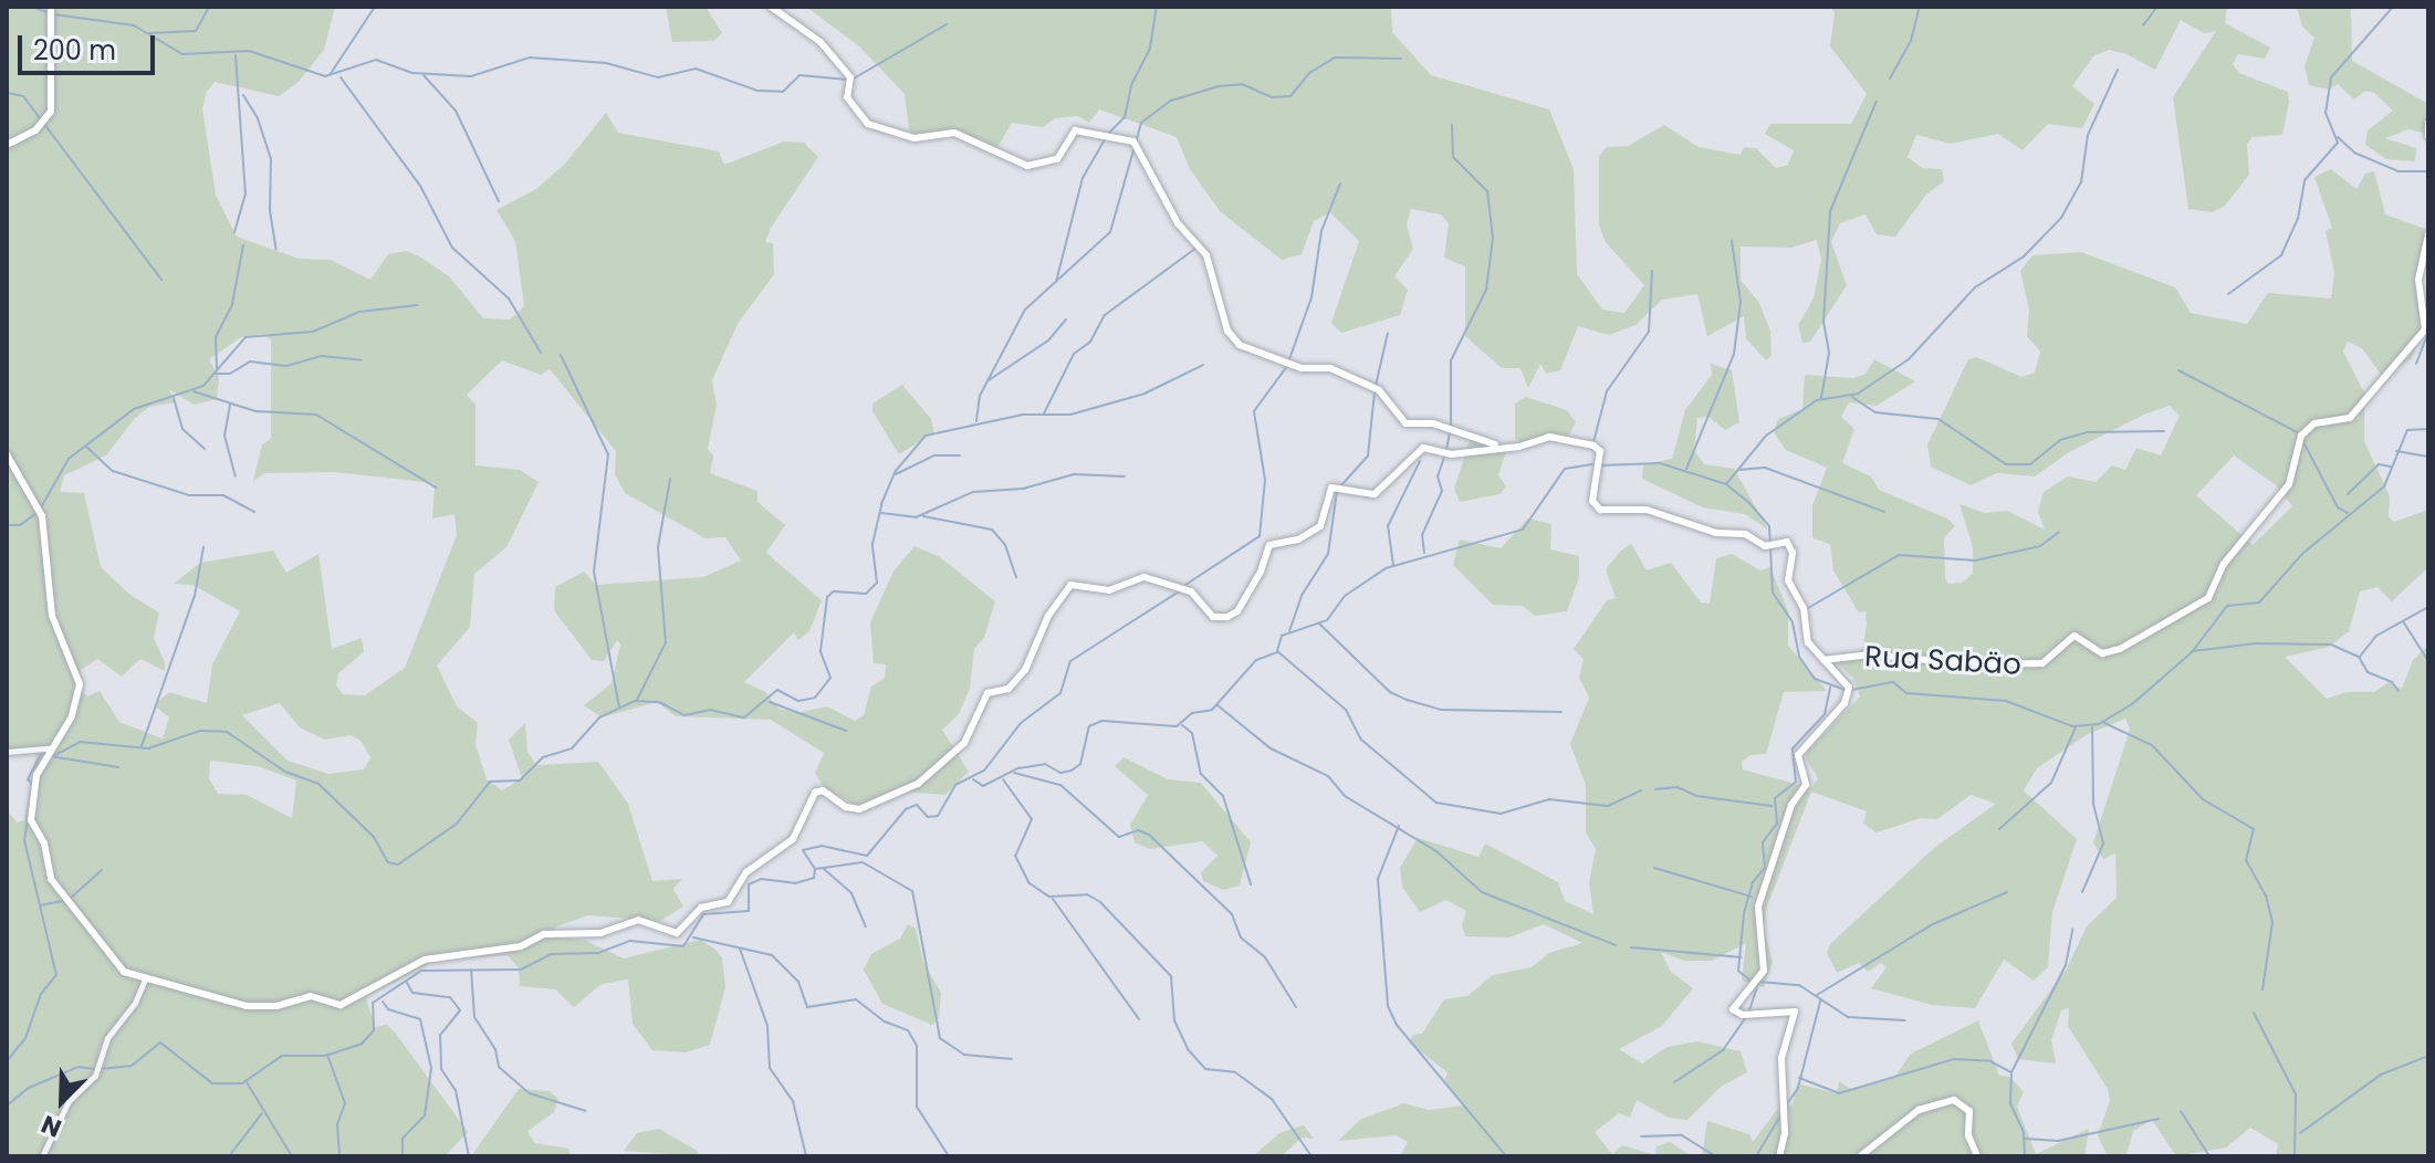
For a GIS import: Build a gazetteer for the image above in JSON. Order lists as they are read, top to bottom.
{
  "streets": {
    "street": ["Rua Sabäo"]
  },
  "scale_bar": "200 m",
  "north": "bottom left"
}
